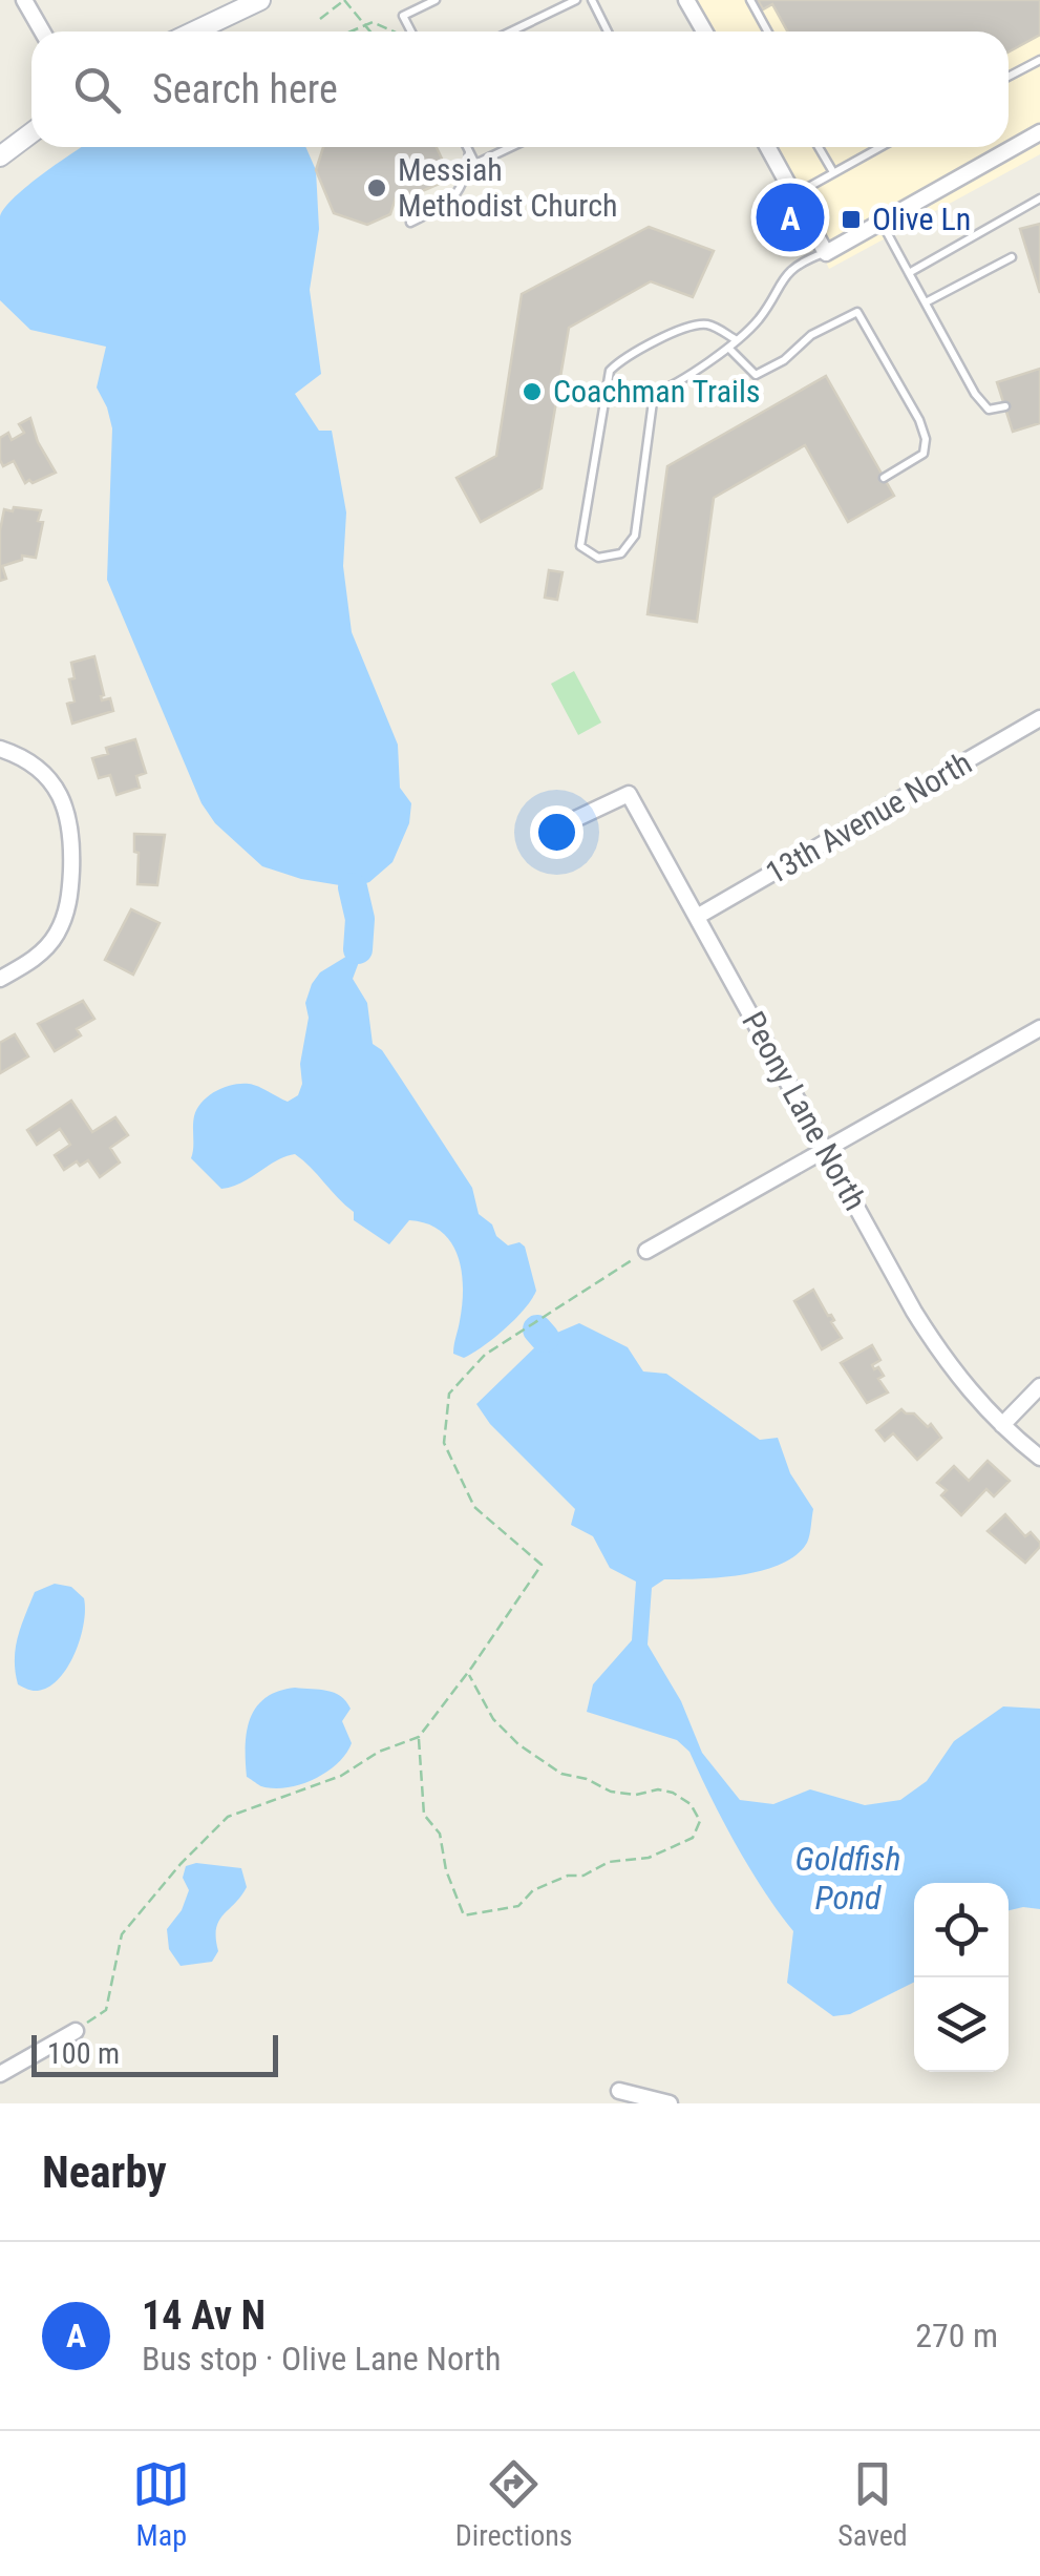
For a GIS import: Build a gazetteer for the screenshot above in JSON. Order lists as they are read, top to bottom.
{
  "streets": {
    "street": ["13th Avenue North", "Peony Lane North"]
  },
  "crossings": [
    ["13th Avenue North", "Peony Lane North"]
  ],
  "water": ["Goldfish Pond"],
  "places": {
    "other": ["Messiah Methodist Church", "Coachman Trails"],
    "transit": ["Olive Ln"]
  },
  "scale_bar": "100 m",
  "page": {
    "search": "Search here",
    "pins": "A",
    "scale": "100 m",
    "heading": "Nearby",
    "list": [
      {
        "mark": "A",
        "name": "14 Av N",
        "note": "Bus stop · Olive Lane North",
        "value": "270 m"
      }
    ],
    "nav": ["Map", "Directions", "Saved"]
  }
}
